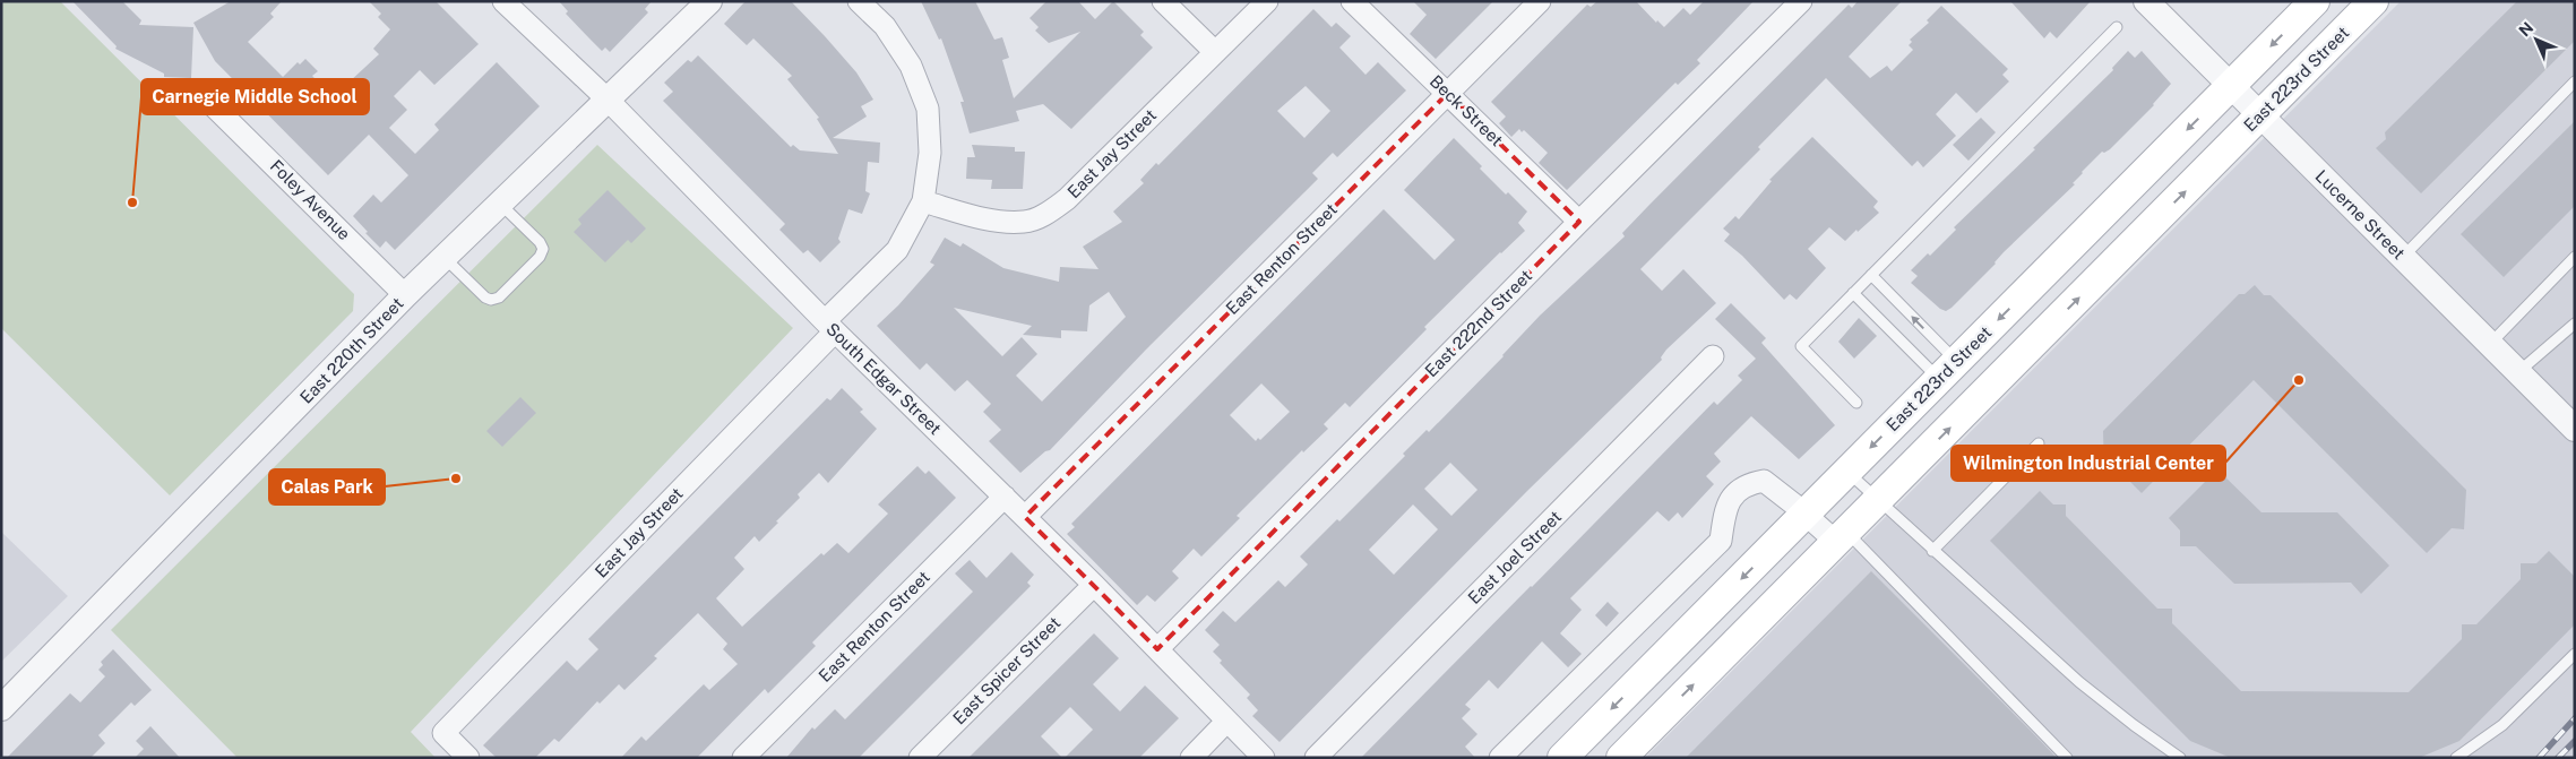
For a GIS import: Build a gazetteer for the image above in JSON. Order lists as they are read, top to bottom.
{
  "streets": {
    "main road": ["East 223rd Street"],
    "street": [
      "Beck Street",
      "East Jay Street",
      "Foley Avenue",
      "Lucerne Street",
      "East Renton Street",
      "East 222nd Street",
      "East 220th Street",
      "South Edgar Street",
      "East Joel Street",
      "East Spicer Street"
    ]
  },
  "crossings": [
    ["East 223rd Street", "Lucerne Street"],
    ["Beck Street", "East Renton Street"],
    ["Beck Street", "East 222nd Street"],
    ["East Jay Street", "South Edgar Street"],
    ["Foley Avenue", "East 220th Street"],
    ["East Renton Street", "South Edgar Street"],
    ["East 222nd Street", "South Edgar Street"],
    ["East 220th Street", "South Edgar Street"],
    ["South Edgar Street", "East Spicer Street"]
  ],
  "places": ["Carnegie Middle School", "Wilmington Industrial Center", "Calas Park"],
  "north": "top left"
}
